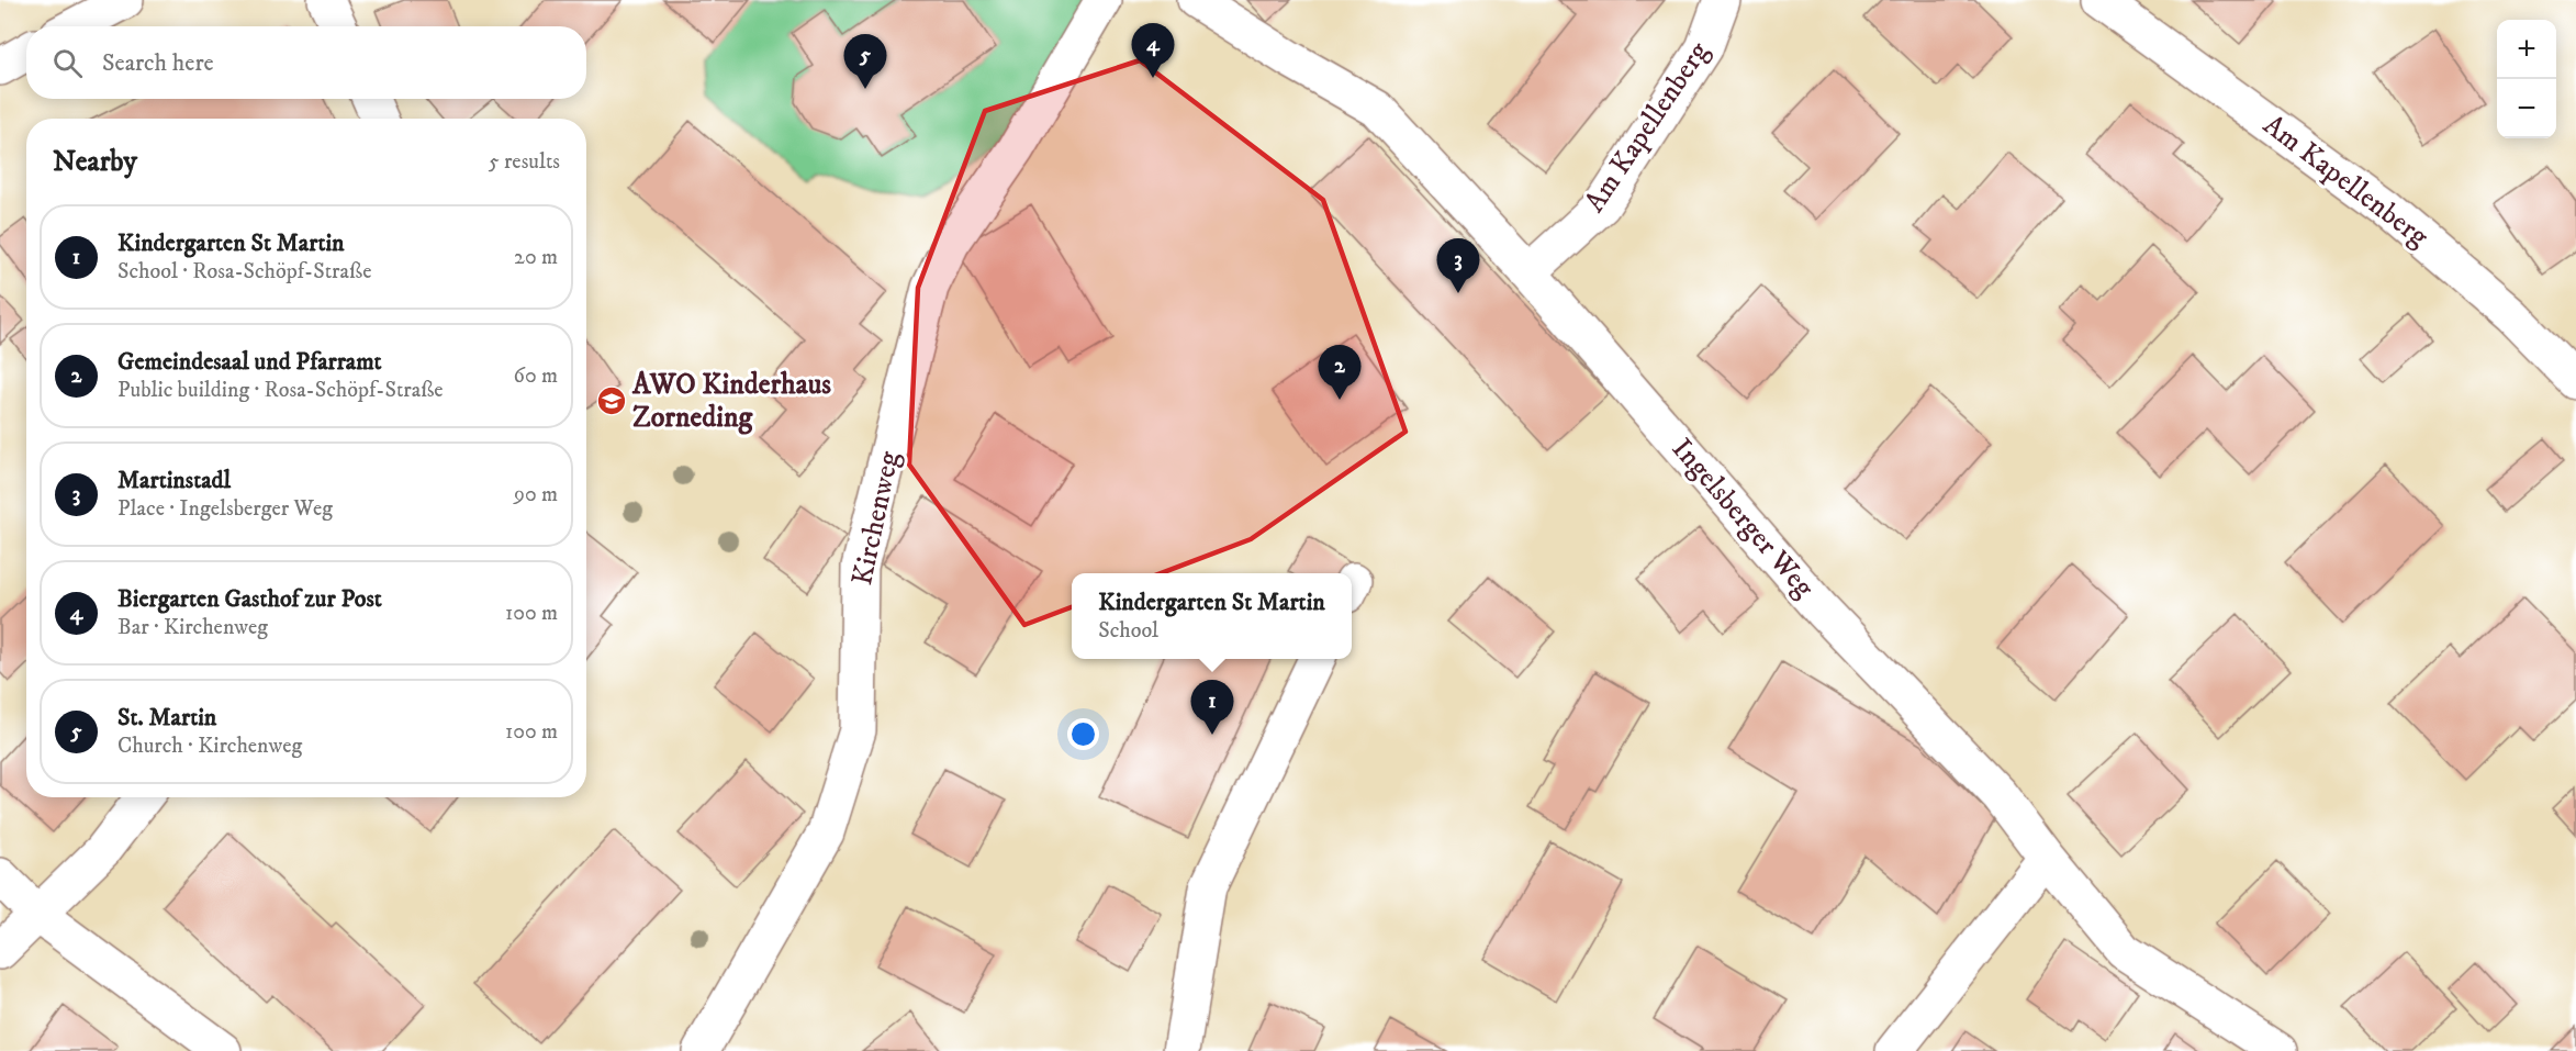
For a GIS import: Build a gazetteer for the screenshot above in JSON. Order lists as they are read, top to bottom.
{
  "streets": {
    "street": ["Am Kapellenberg", "Kirchenweg", "Ingelsberger Weg"]
  },
  "crossings": [
    ["Am Kapellenberg", "Ingelsberger Weg"]
  ],
  "places": {
    "school or university": ["AWO Kinderhaus Zorneding"]
  },
  "page": {
    "map_buttons": ["+", "−"],
    "pins": [
      "4",
      "5",
      "3",
      "2",
      "1"
    ],
    "search": "Search here",
    "heading": ["Nearby", "5 results"],
    "list": [
      {
        "mark": "1",
        "name": "Kindergarten St Martin",
        "note": "School · Rosa-Schöpf-Straße",
        "value": "20 m"
      },
      {
        "mark": "2",
        "name": "Gemeindesaal und Pfarramt",
        "note": "Public building · Rosa-Schöpf-Straße",
        "value": "60 m"
      },
      {
        "mark": "3",
        "name": "Martinstadl",
        "note": "Place · Ingelsberger Weg",
        "value": "90 m"
      },
      {
        "mark": "4",
        "name": "Biergarten Gasthof zur Post",
        "note": "Bar · Kirchenweg",
        "value": "100 m"
      },
      {
        "mark": "5",
        "name": "St. Martin",
        "note": "Church · Kirchenweg",
        "value": "100 m"
      }
    ],
    "popup": ["Kindergarten St Martin", "School"]
  }
}
